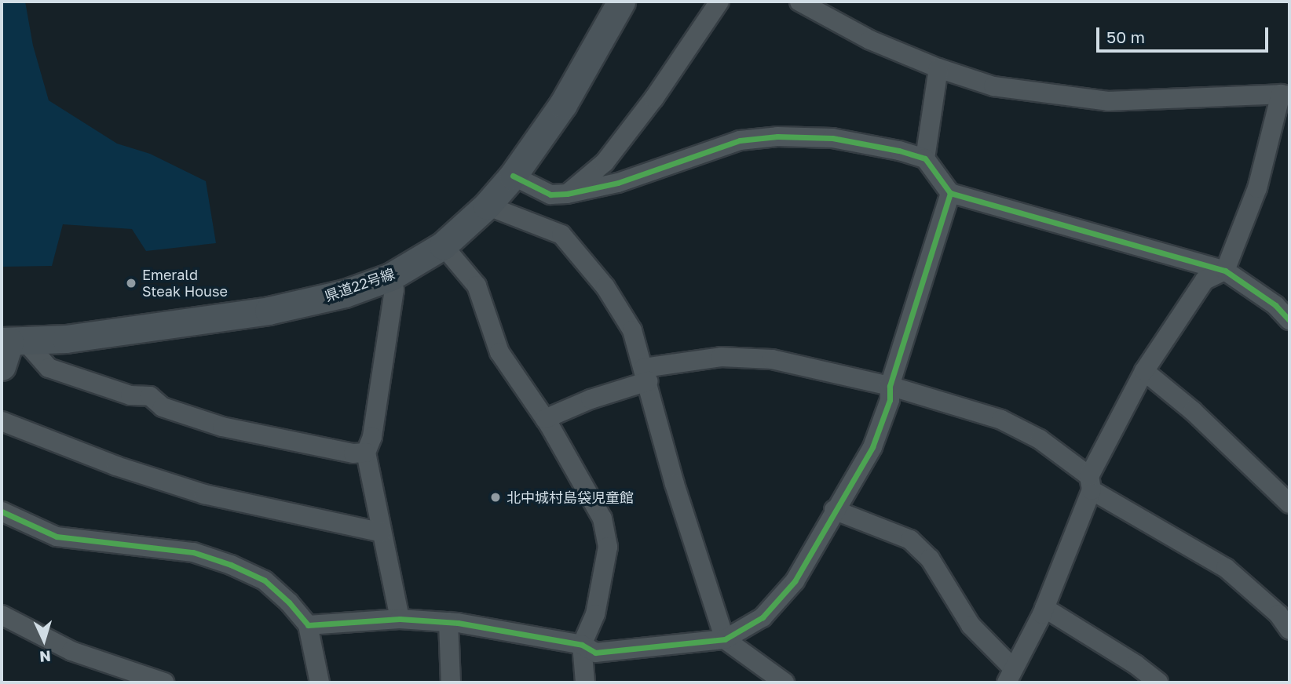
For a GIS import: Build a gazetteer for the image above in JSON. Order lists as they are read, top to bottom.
{
  "streets": {
    "main road": ["県道22号線"]
  },
  "places": ["Emerald Steak House", "北中城村島袋児童館"],
  "scale_bar": "50 m",
  "north": "bottom"
}
